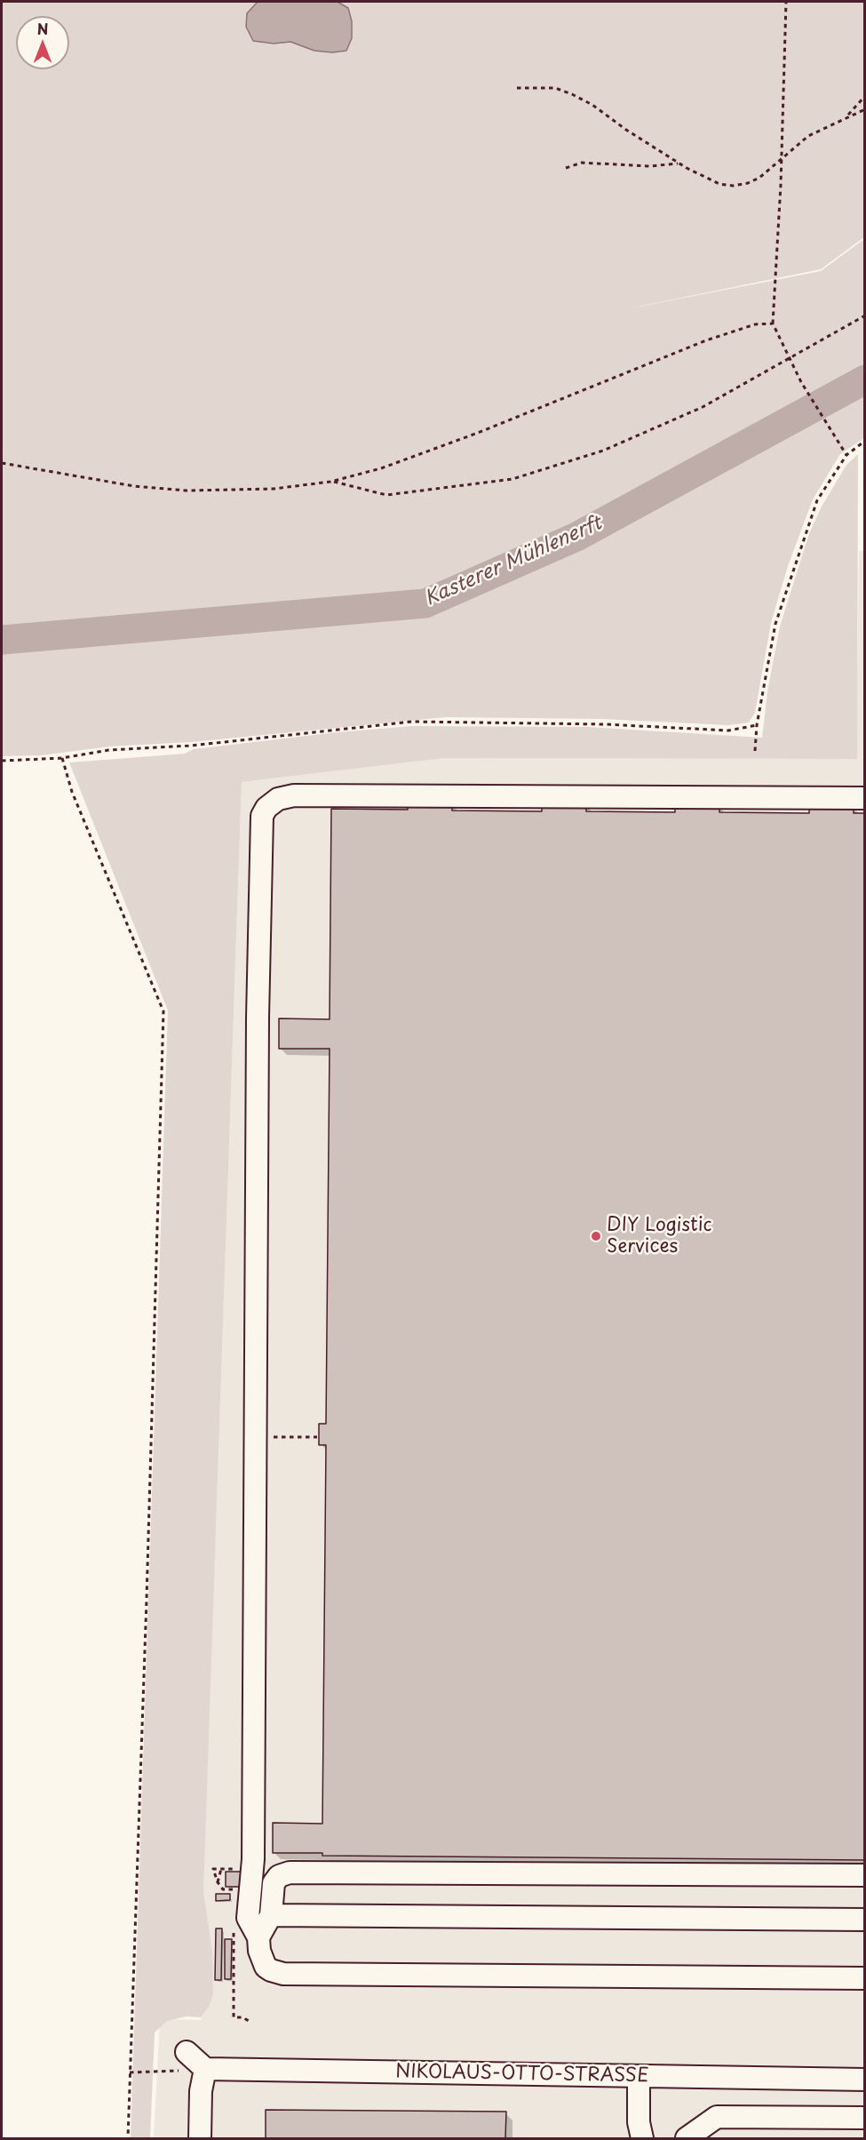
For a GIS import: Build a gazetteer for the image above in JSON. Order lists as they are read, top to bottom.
{
  "streets": {
    "street": ["NIKOLAUS-OTTO-STRASSE"]
  },
  "water": ["Kasterer Mühlenerft"],
  "places": ["DIY Logistic Services"],
  "north": "top"
}
